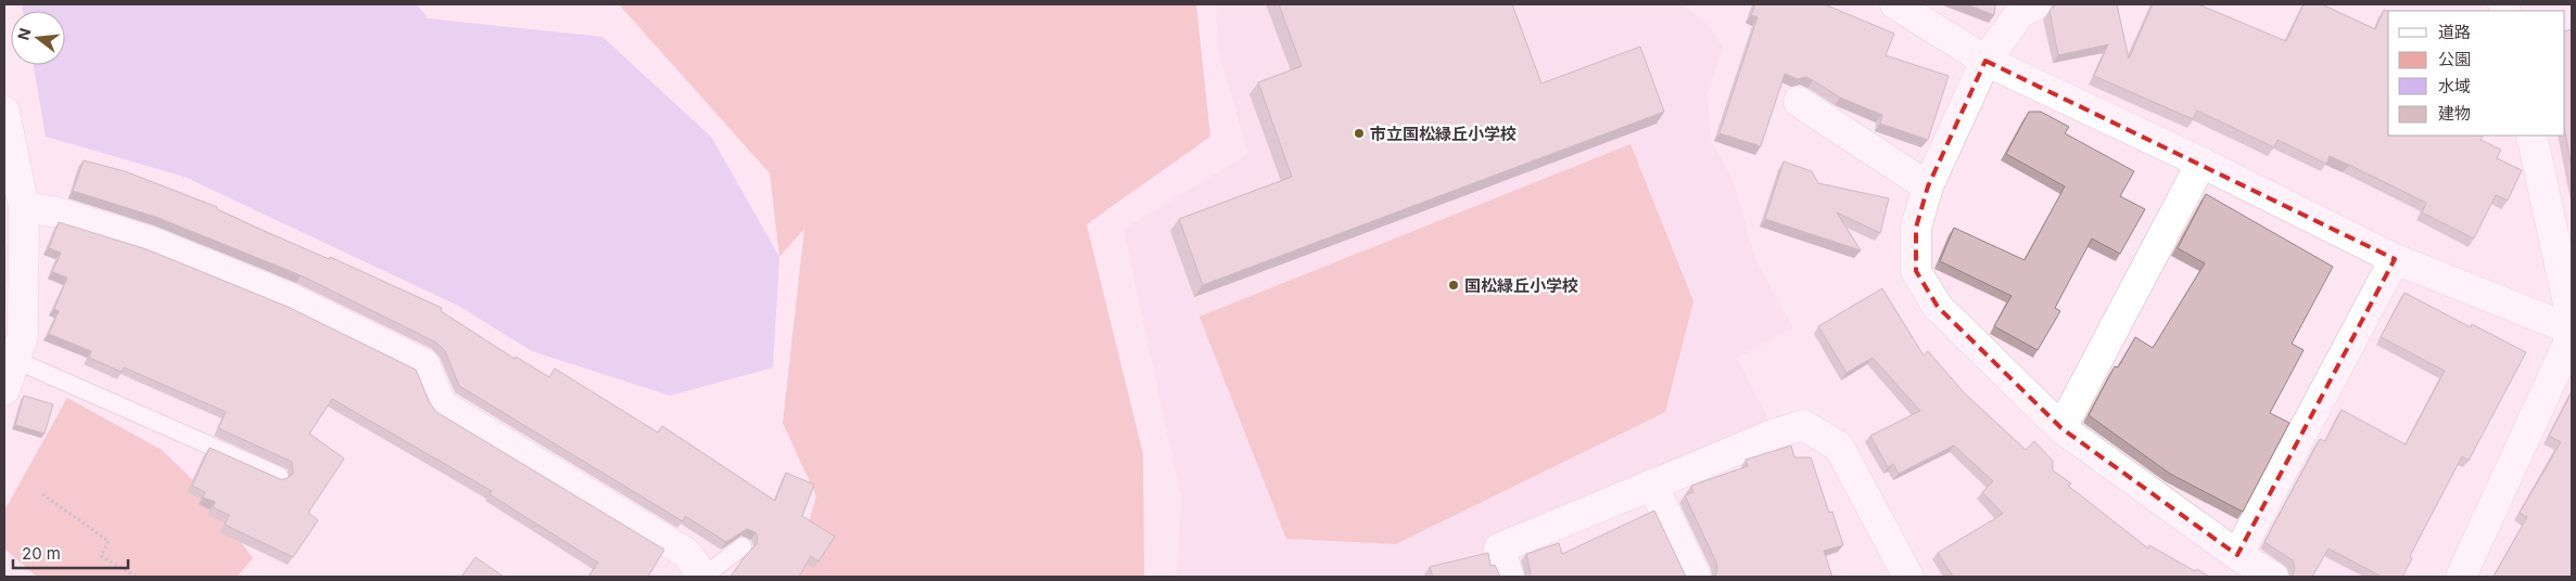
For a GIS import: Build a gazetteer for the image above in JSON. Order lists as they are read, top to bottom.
{
  "places": ["市立国松緑丘小学校", "国松緑丘小学校"],
  "legend": [
    "道路",
    "公園",
    "水域",
    "建物"
  ],
  "scale_bar": "20 m",
  "north": "left"
}
